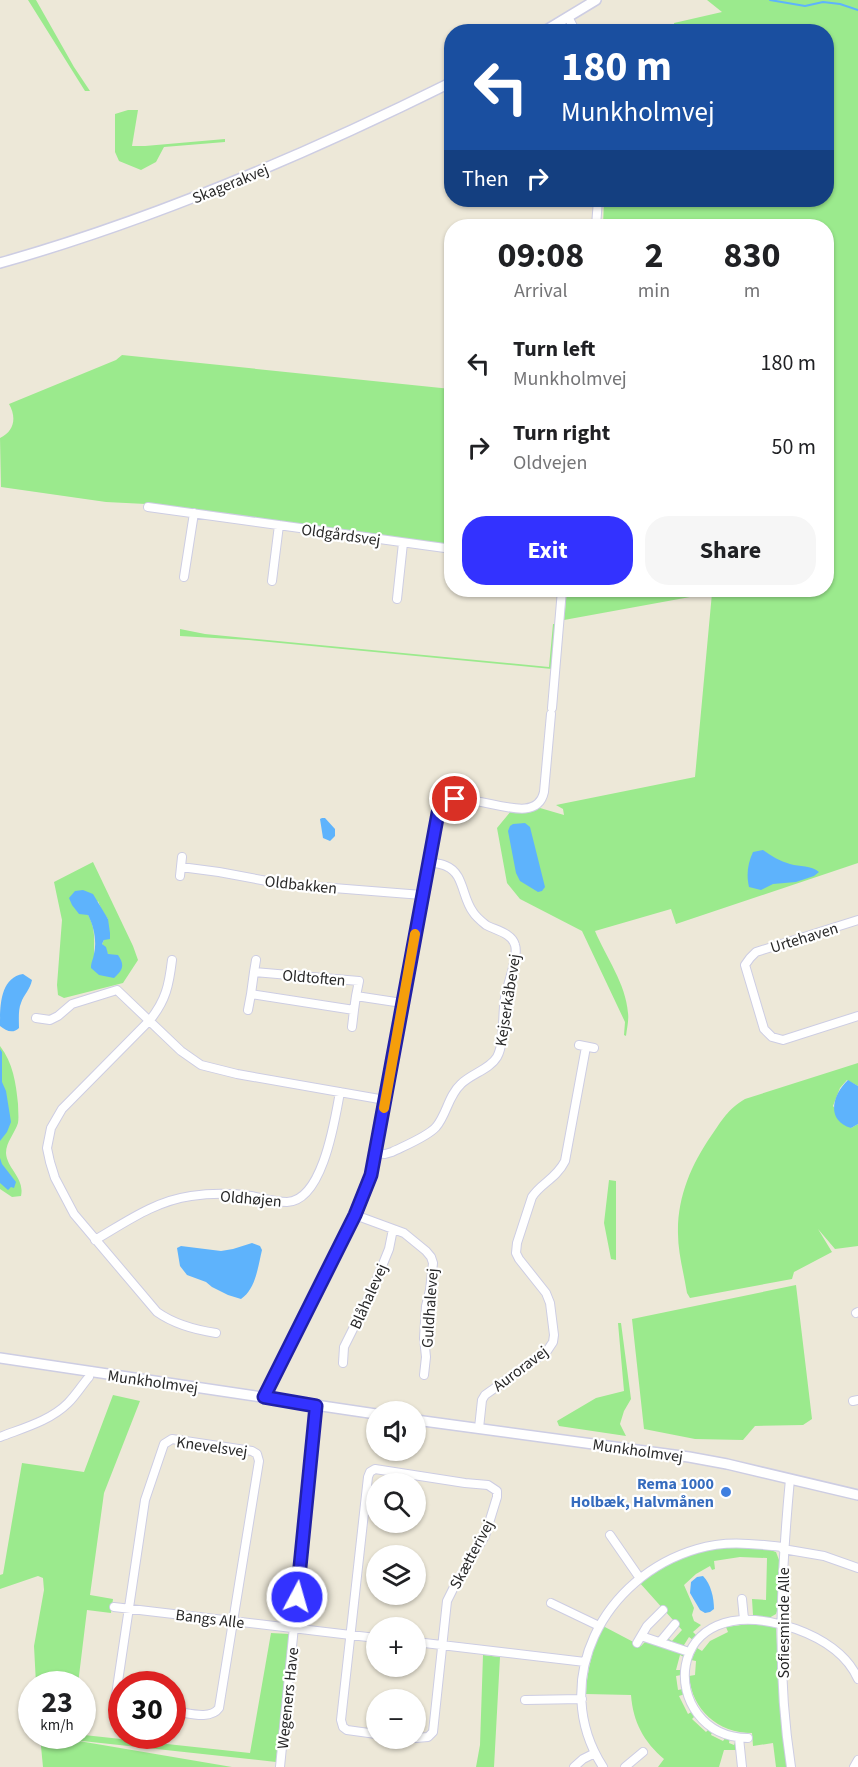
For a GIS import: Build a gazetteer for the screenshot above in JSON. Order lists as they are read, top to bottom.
{
  "streets": {
    "street": [
      "Skagerakvej",
      "Oldgårdsvej",
      "Oldbakken",
      "Urtehaven",
      "Oldtoften",
      "Kejserkåbevej",
      "Oldhøjen",
      "Blåhalevej",
      "Guldhalevej",
      "Auroravej",
      "Munkholmvej",
      "Knevelsvej",
      "Skætterivej",
      "Bangs Alle",
      "Sofiesminde Alle",
      "Wegeners Have"
    ]
  },
  "crossings": [
    ["Blåhalevej", "Guldhalevej"],
    ["Auroravej", "Munkholmvej"],
    ["Munkholmvej", "Sofiesminde Alle"],
    ["Munkholmvej", "Wegeners Have"],
    ["Knevelsvej", "Bangs Alle"],
    ["Skætterivej", "Bangs Alle"],
    ["Bangs Alle", "Wegeners Have"]
  ],
  "places": ["Rema 1000 Holbæk, Halvmånen"],
  "page": {
    "turn": ["180 m", "Munkholmvej"],
    "then": "Then",
    "eta": [
      "09:08",
      "Arrival",
      "2",
      "min",
      "830",
      "m"
    ],
    "list": [
      {
        "name": "Turn left",
        "note": "Munkholmvej",
        "value": "180 m"
      },
      {
        "name": "Turn right",
        "note": "Oldvejen",
        "value": "50 m"
      }
    ],
    "buttons": ["Exit", "Share"],
    "map_buttons": ["+", "−"],
    "speed": "23 km/h",
    "limit": "30"
  }
}
